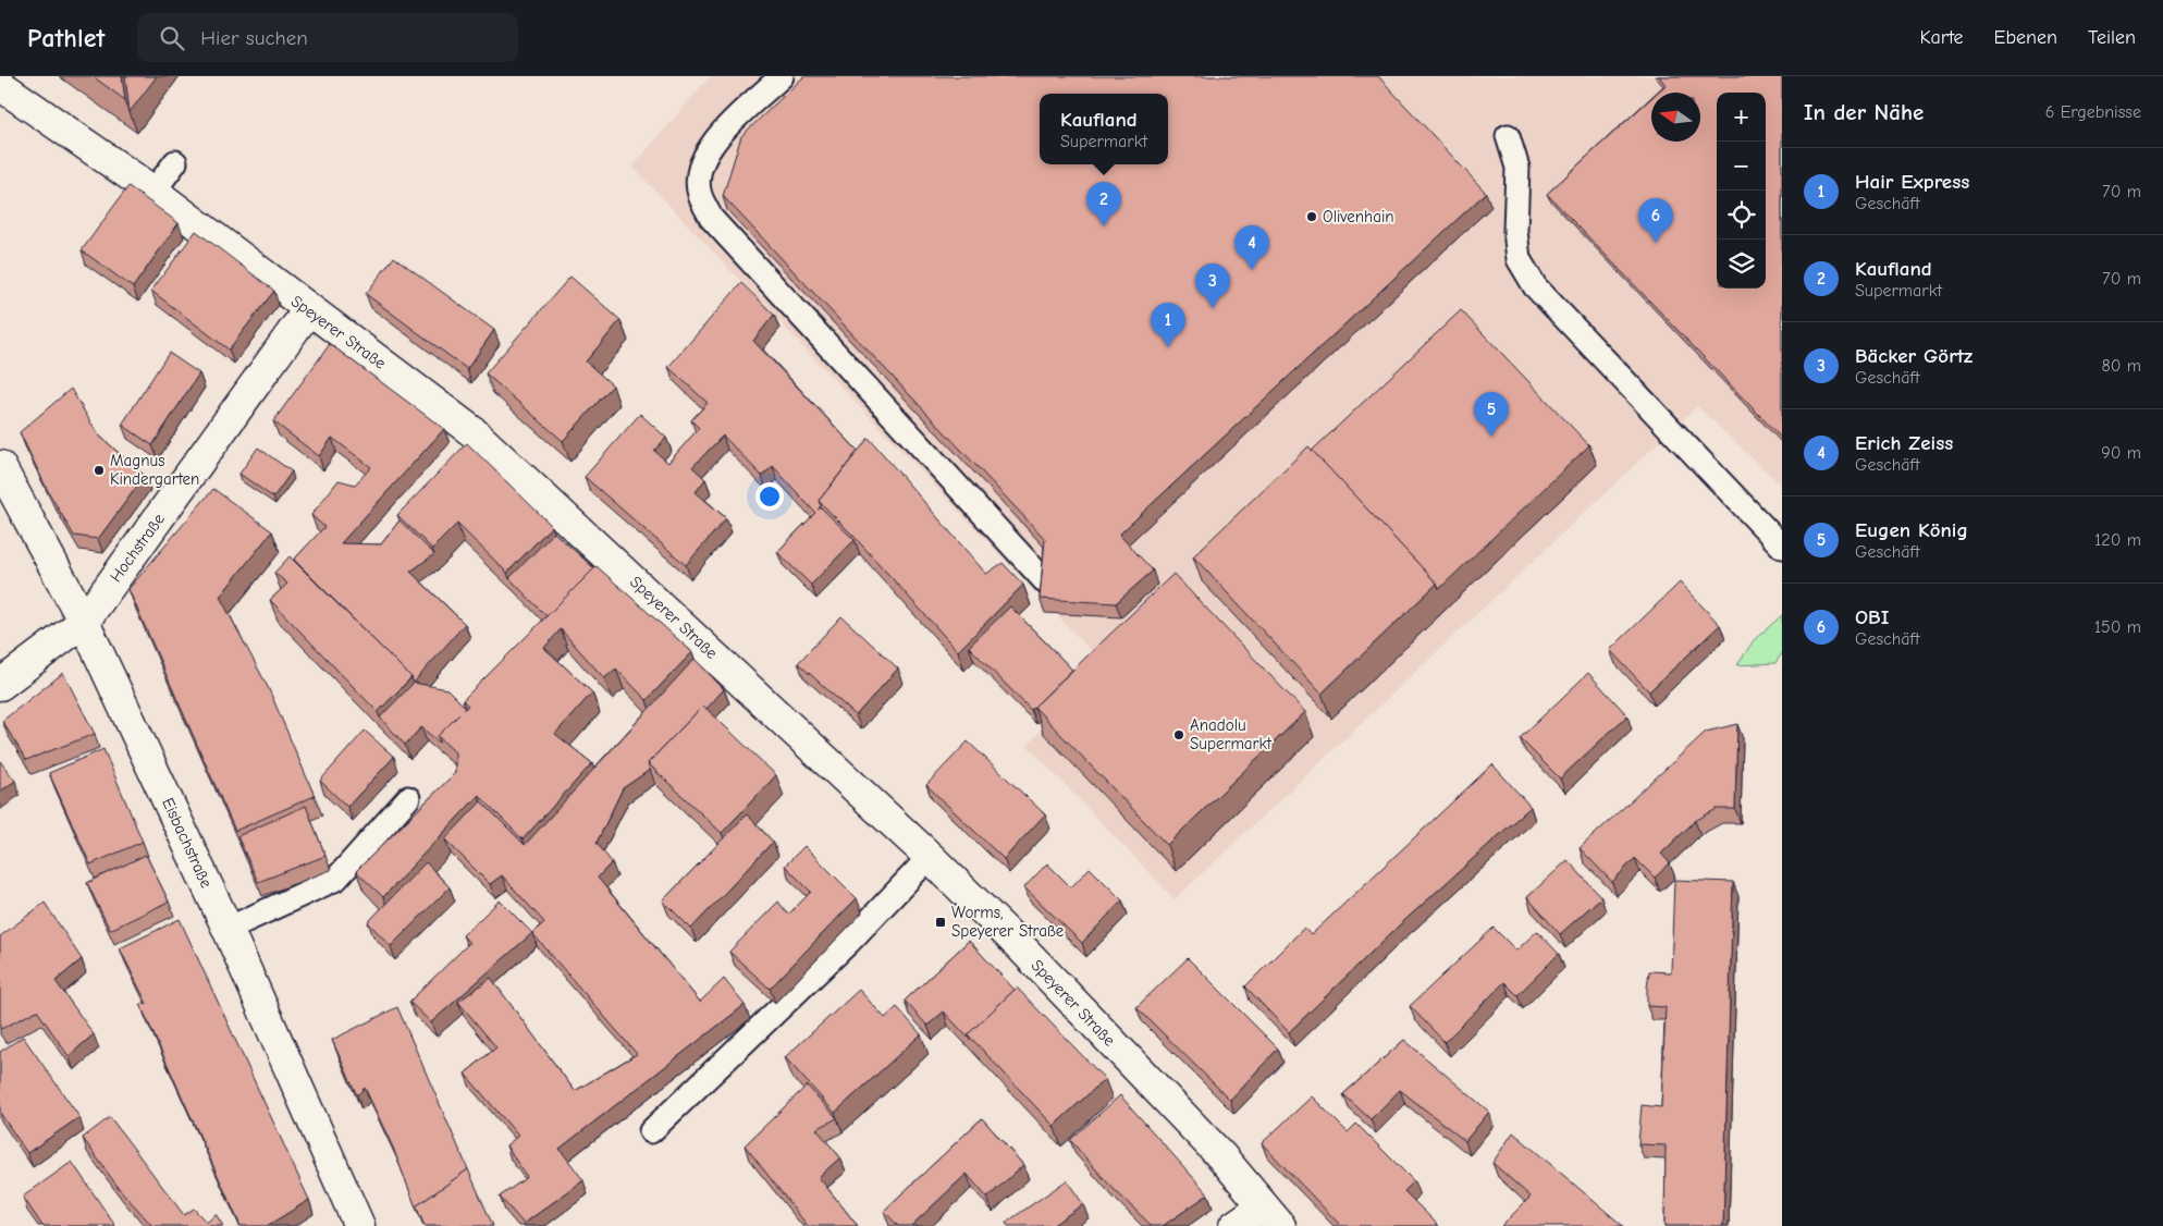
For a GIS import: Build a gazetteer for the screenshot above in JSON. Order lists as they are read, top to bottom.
{
  "streets": {
    "street": ["Speyerer Straße", "Hochstraße", "Eisbachstraße"]
  },
  "crossings": [
    ["Speyerer Straße", "Hochstraße"],
    ["Hochstraße", "Eisbachstraße"]
  ],
  "places": {
    "other": ["Olivenhain", "Magnus Kindergarten", "Anadolu Supermarkt"],
    "transit": ["Worms, Speyerer Straße"]
  },
  "north": "left",
  "page": {
    "header": "Pathlet",
    "search": "Hier suchen",
    "nav": ["Karte", "Ebenen", "Teilen"],
    "heading": ["In der Nähe", "6 Ergebnisse"],
    "map_buttons": ["+", "−"],
    "popup": ["Kaufland", "Supermarkt"],
    "list": [
      {
        "mark": "1",
        "name": "Hair Express",
        "note": "Geschäft",
        "value": "70 m"
      },
      {
        "mark": "2",
        "name": "Kaufland",
        "note": "Supermarkt",
        "value": "70 m"
      },
      {
        "mark": "3",
        "name": "Bäcker Görtz",
        "note": "Geschäft",
        "value": "80 m"
      },
      {
        "mark": "4",
        "name": "Erich Zeiss",
        "note": "Geschäft",
        "value": "90 m"
      },
      {
        "mark": "5",
        "name": "Eugen König",
        "note": "Geschäft",
        "value": "120 m"
      },
      {
        "mark": "6",
        "name": "OBI",
        "note": "Geschäft",
        "value": "150 m"
      }
    ],
    "pins": [
      "2",
      "6",
      "4",
      "3",
      "1",
      "5"
    ]
  }
}
